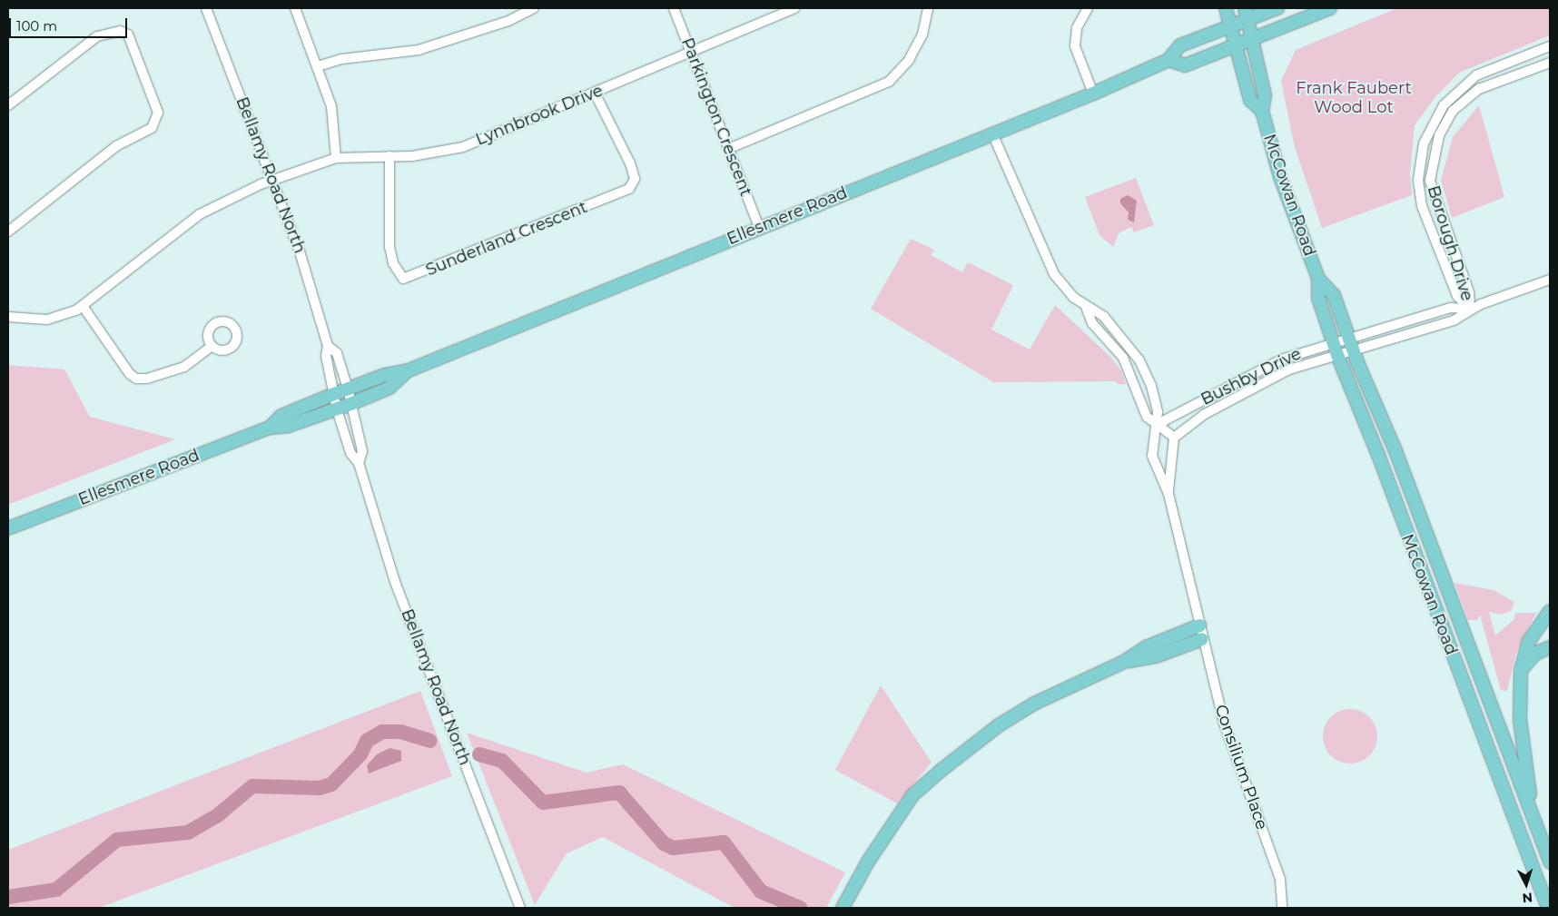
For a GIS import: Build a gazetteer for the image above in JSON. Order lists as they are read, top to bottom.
{
  "streets": {
    "main road": ["McCowan Road", "Ellesmere Road"],
    "street": [
      "Lynnbrook Drive",
      "Parkington Crescent",
      "Bellamy Road North",
      "Sunderland Crescent",
      "Borough Drive",
      "Bushby Drive",
      "Consilium Place"
    ]
  },
  "crossings": [
    ["Lynnbrook Drive", "Parkington Crescent"],
    ["Lynnbrook Drive", "Bellamy Road North"],
    ["Lynnbrook Drive", "Sunderland Crescent"],
    ["Parkington Crescent", "Ellesmere Road"],
    ["Bellamy Road North", "Ellesmere Road"],
    ["McCowan Road", "Ellesmere Road"],
    ["McCowan Road", "Bushby Drive"],
    ["Borough Drive", "Bushby Drive"]
  ],
  "parks": ["Frank Faubert Wood Lot"],
  "scale_bar": "100 m",
  "north": "bottom"
}
